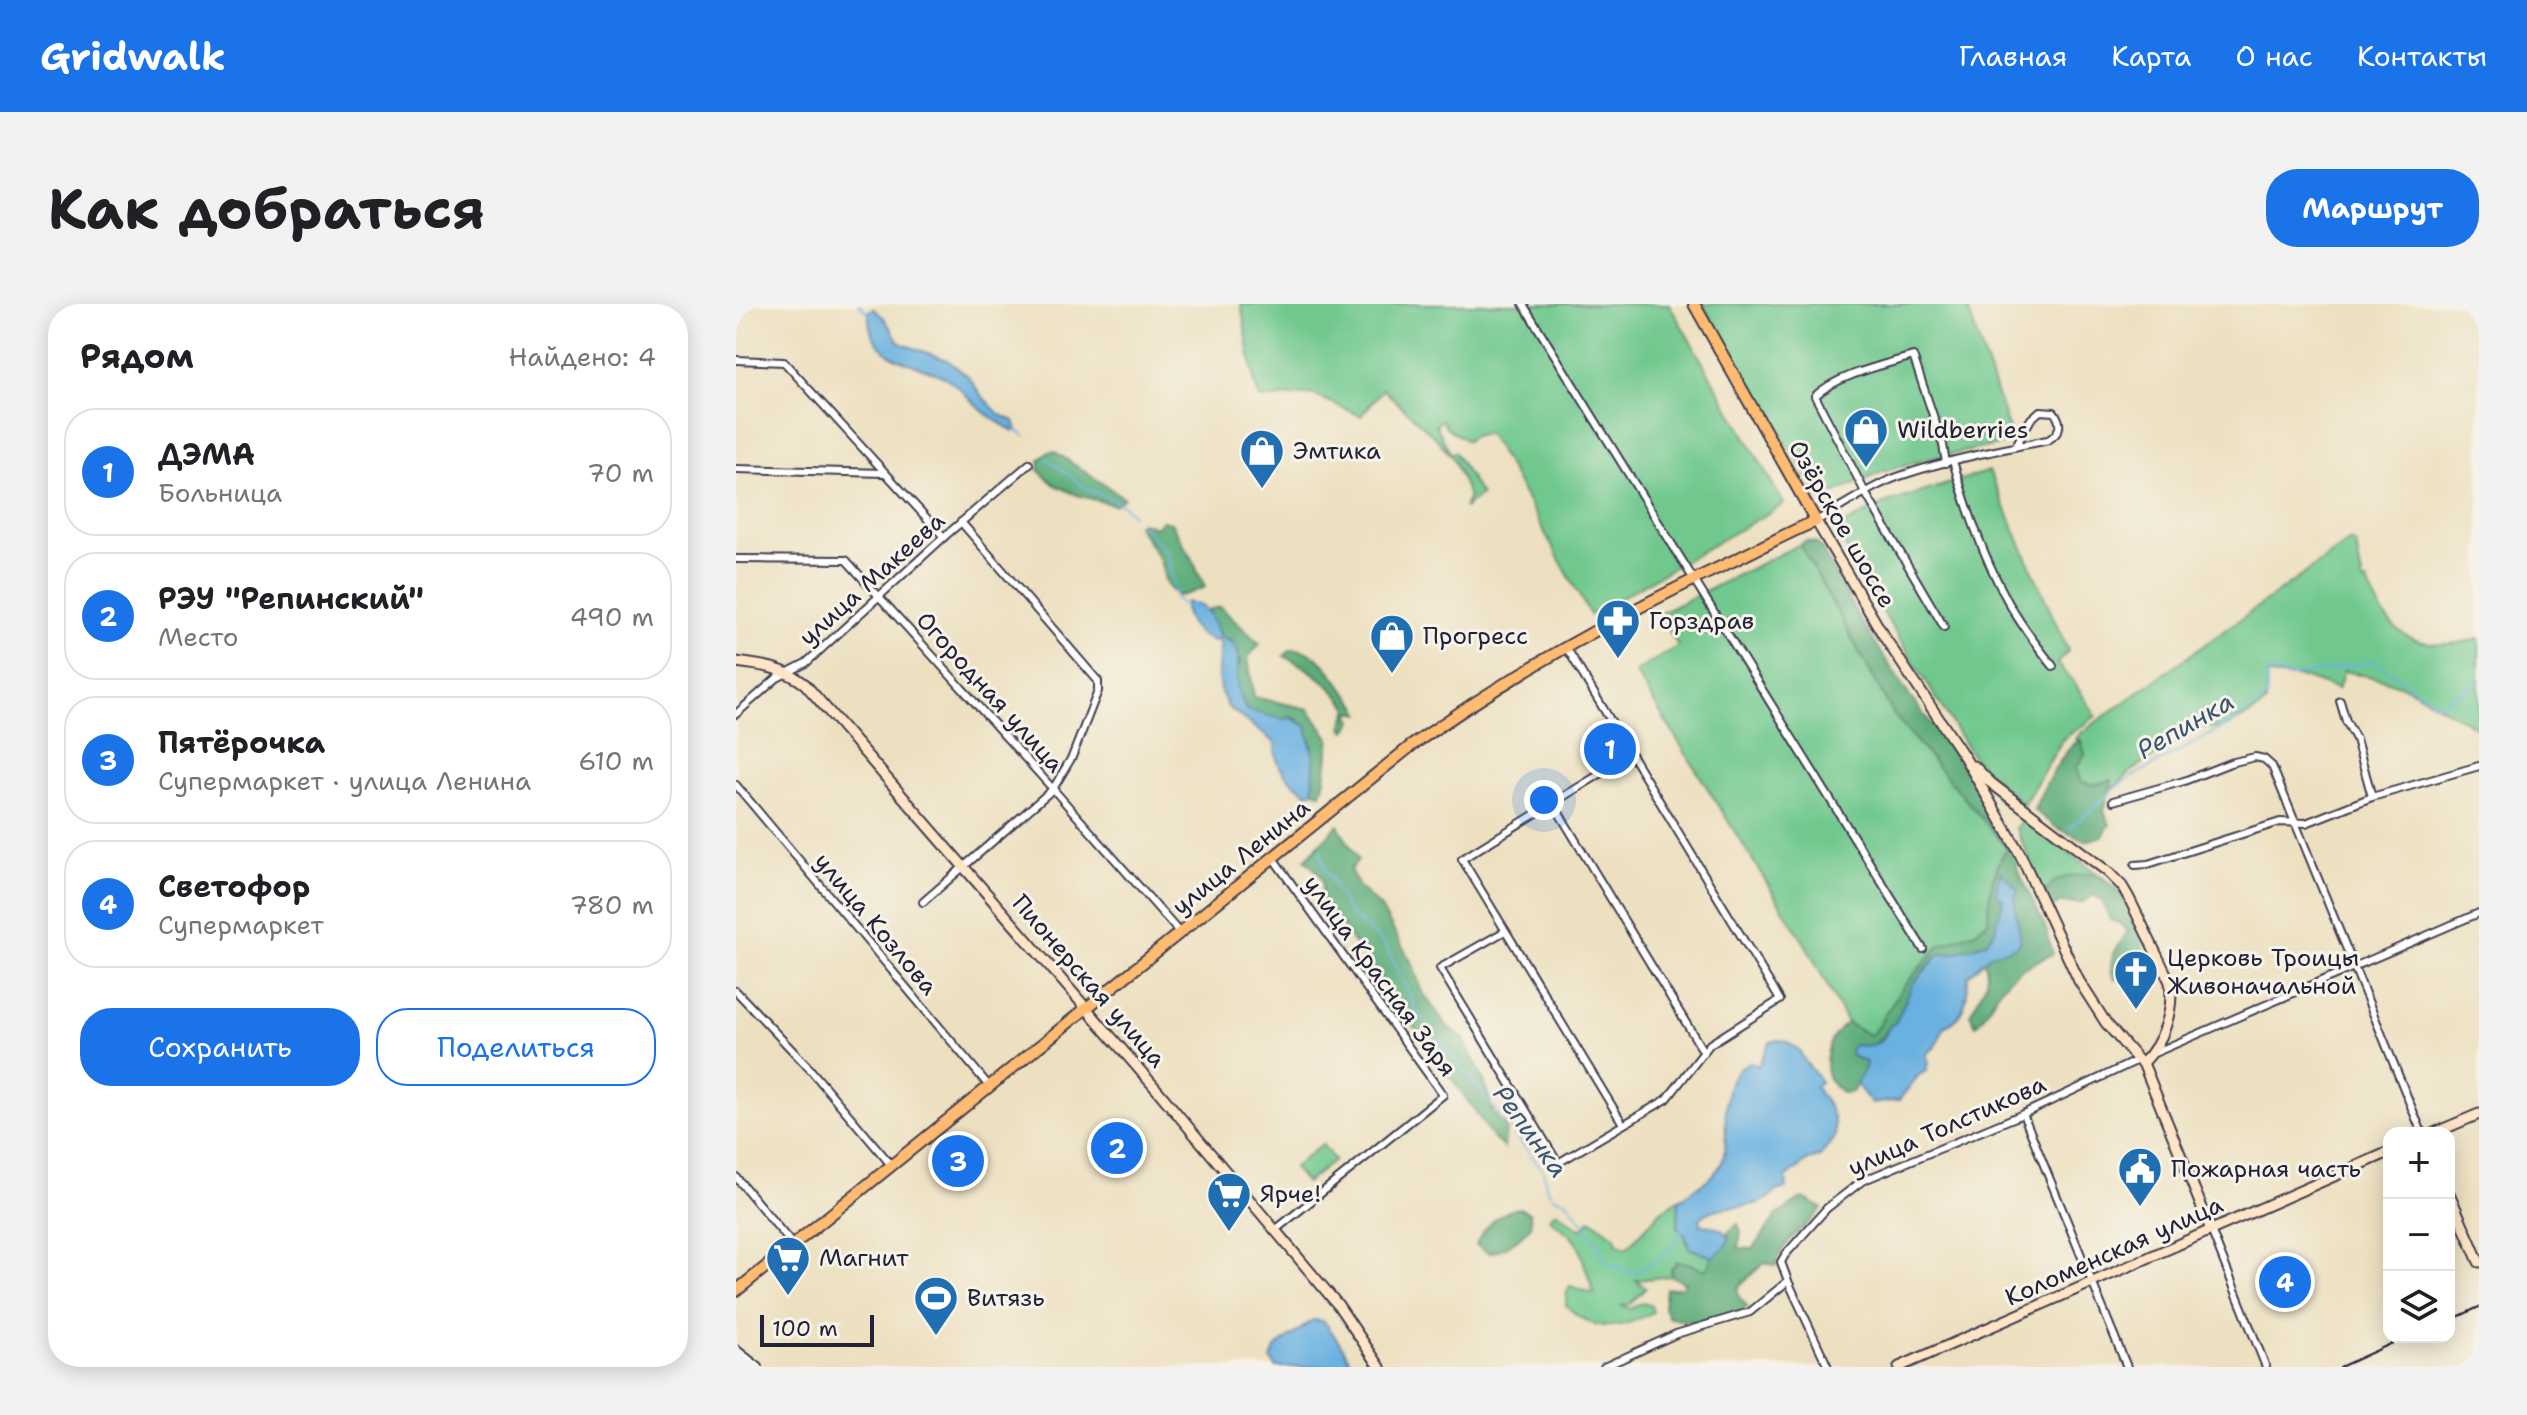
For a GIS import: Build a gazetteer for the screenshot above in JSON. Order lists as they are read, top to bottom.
{
  "streets": {
    "main road": [
      "Озёрское шоссе",
      "улица Ленина",
      "Пионерская улица",
      "Коломенская улица"
    ],
    "street": [
      "улица Макеева",
      "Огородная улица",
      "улица Козлова",
      "улица Красная Заря",
      "улица Толстикова"
    ]
  },
  "crossings": [
    ["Озёрское шоссе", "улица Ленина"],
    ["улица Макеева", "Огородная улица"],
    ["улица Макеева", "Пионерская улица"],
    ["Огородная улица", "улица Ленина"],
    ["улица Ленина", "улица Козлова"],
    ["улица Ленина", "улица Красная Заря"],
    ["улица Ленина", "Пионерская улица"],
    ["улица Красная Заря", "Пионерская улица"]
  ],
  "water": ["Репинка"],
  "places": {
    "shop": ["Wildberries", "Эмтика", "Прогресс"],
    "pharmacy": ["Горздрав"],
    "church": ["Церковь Троицы Живоначальной"],
    "public building": ["Пожарная часть"],
    "supermarket": ["Ярче!", "Магнит"],
    "sports": ["Витязь"]
  },
  "scale_bar": "100 m",
  "page": {
    "header": "Gridwalk",
    "nav": [
      "Главная",
      "Карта",
      "О нас",
      "Контакты"
    ],
    "buttons": [
      "Маршрут",
      ["Сохранить", "Поделиться"]
    ],
    "title": "Как добраться",
    "heading": ["Рядом", "Найдено: 4"],
    "list": [
      {
        "mark": "1",
        "name": "ДЭМА",
        "note": "Больница",
        "value": "70 m"
      },
      {
        "mark": "2",
        "name": "РЭУ \"Репинский\"",
        "note": "Место",
        "value": "490 m"
      },
      {
        "mark": "3",
        "name": "Пятёрочка",
        "note": "Супермаркет · улица Ленина",
        "value": "610 m"
      },
      {
        "mark": "4",
        "name": "Светофор",
        "note": "Супермаркет",
        "value": "780 m"
      }
    ],
    "pins": [
      "1",
      "2",
      "3",
      "4"
    ],
    "map_buttons": ["+", "−"],
    "scale": "100 m"
  }
}
